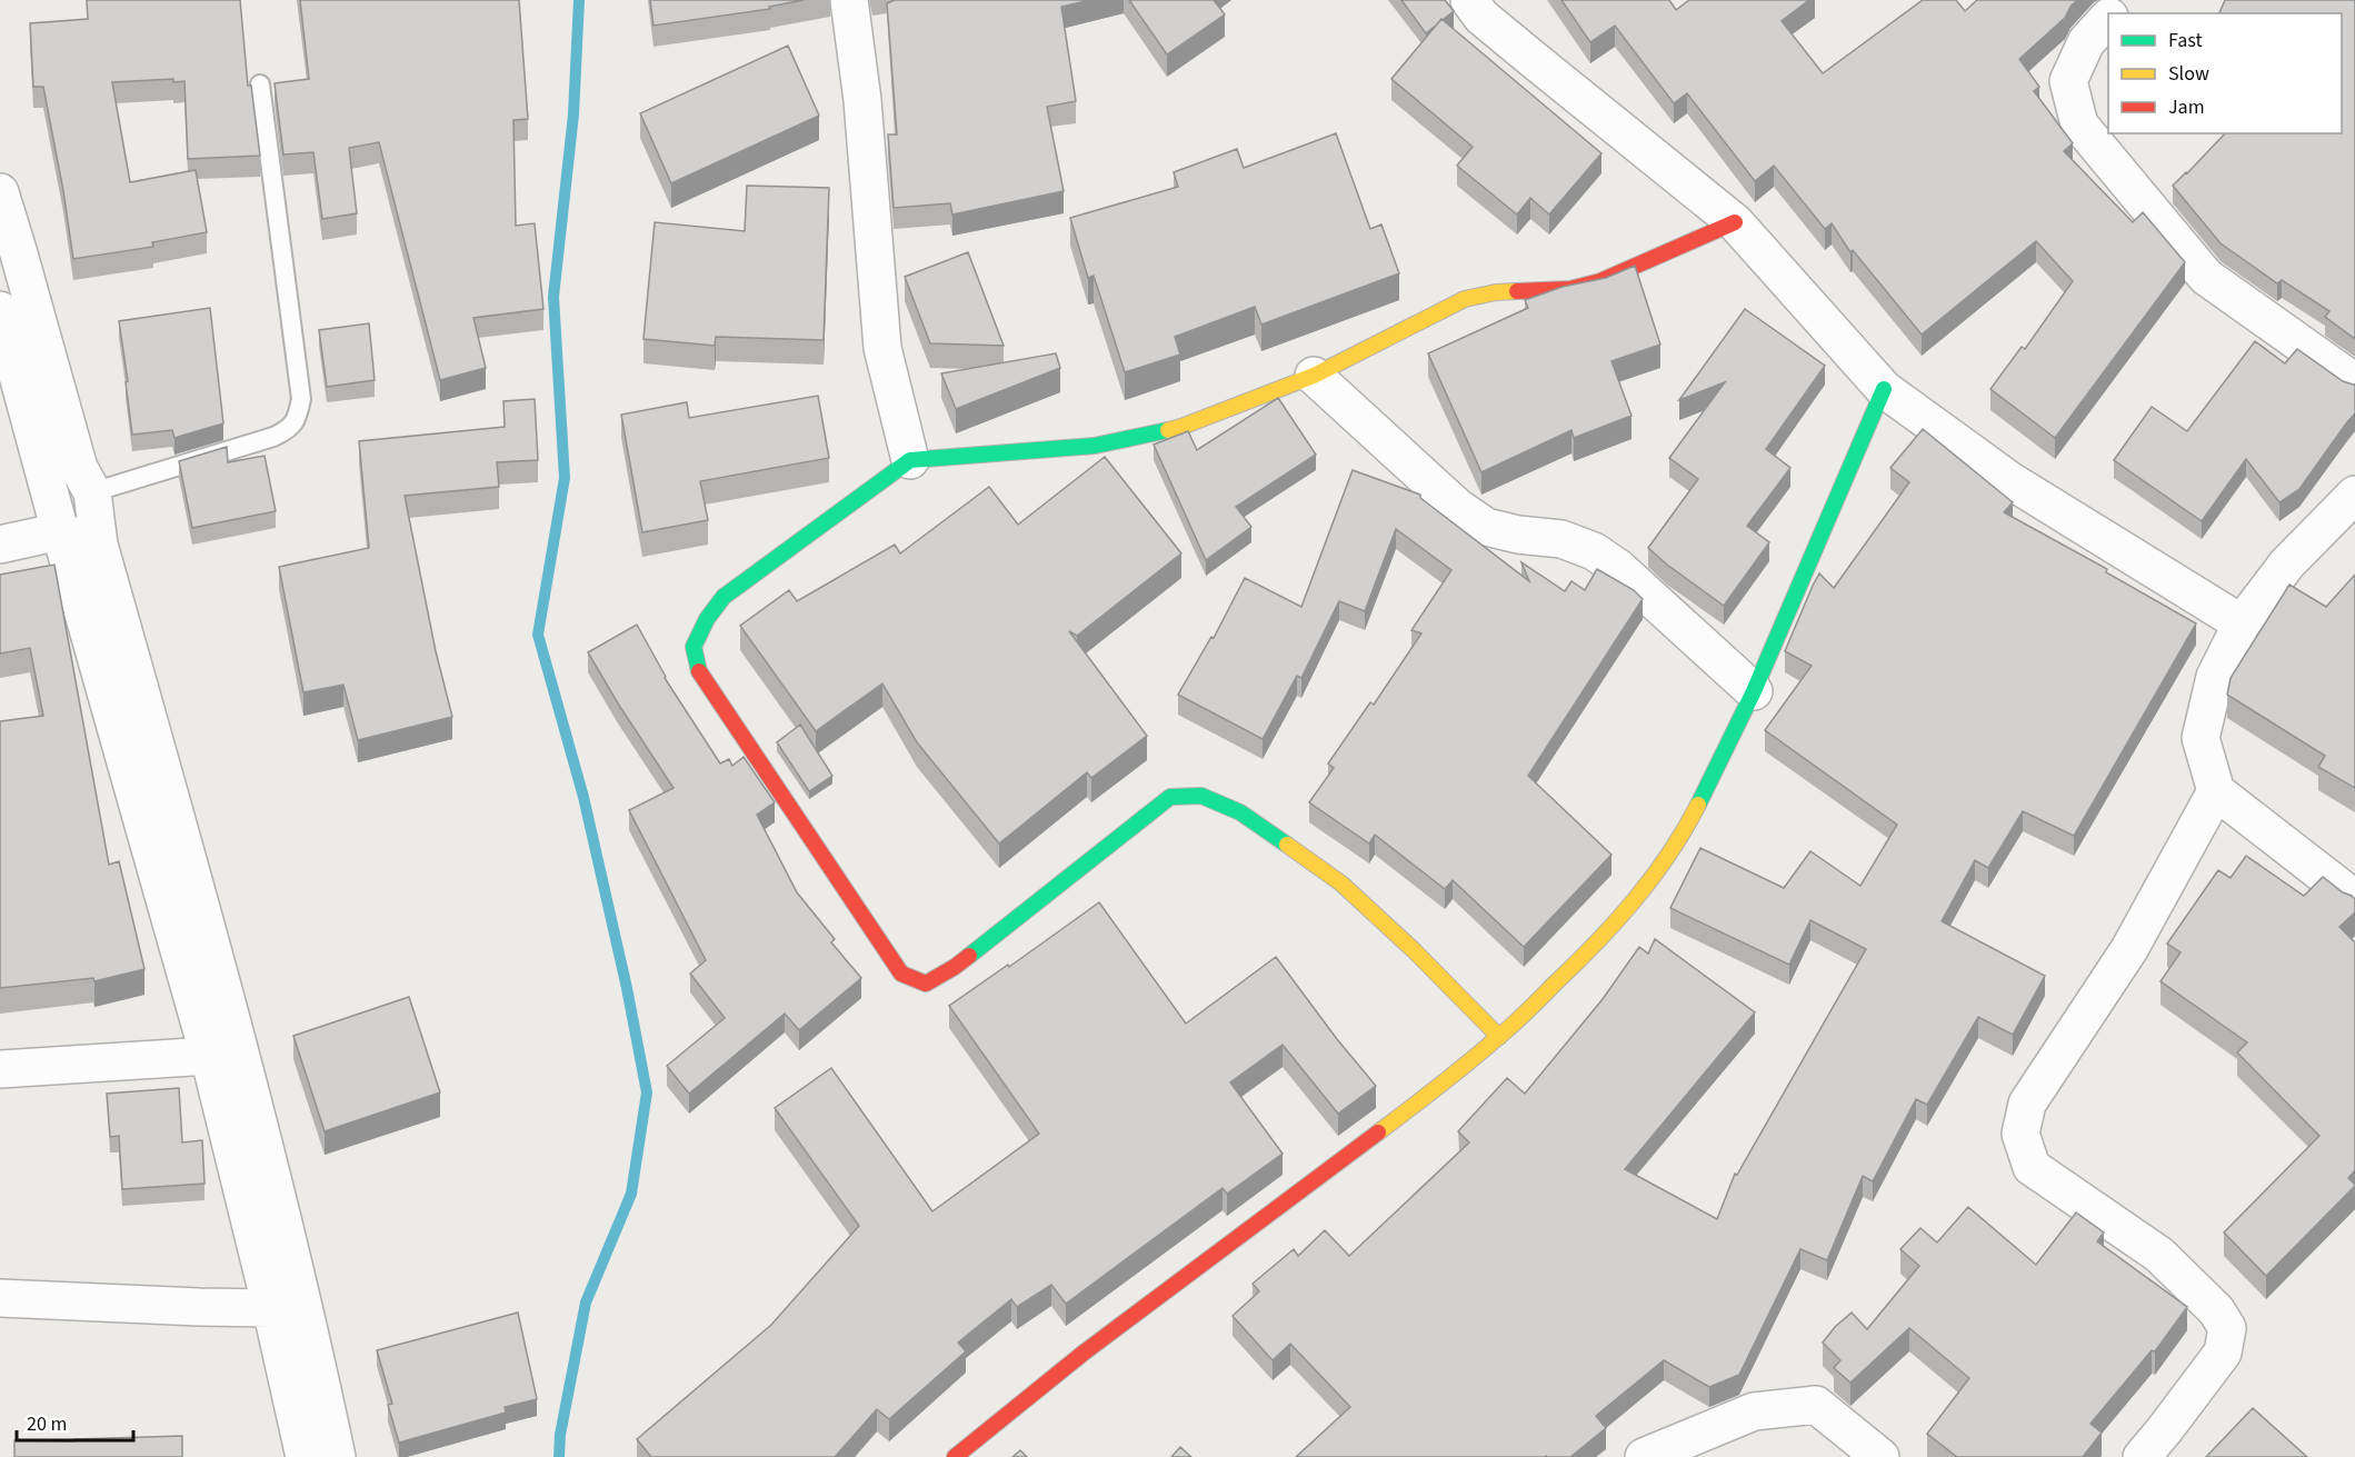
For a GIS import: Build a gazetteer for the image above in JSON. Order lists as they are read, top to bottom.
{
  "legend": ["Fast", "Slow", "Jam"],
  "scale_bar": "20 m"
}
